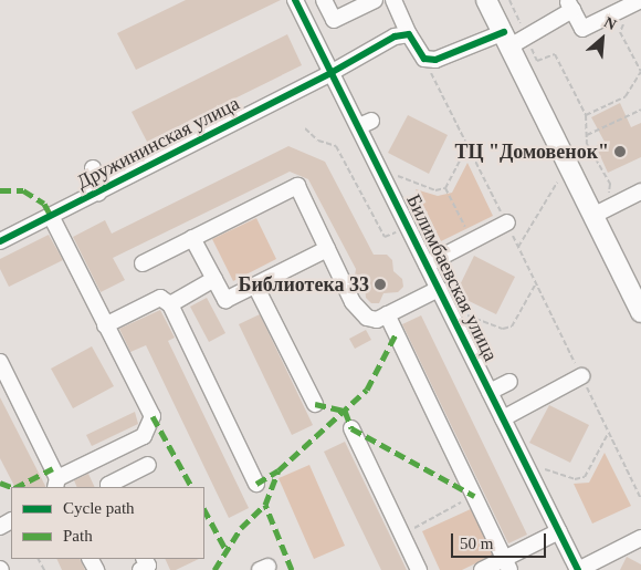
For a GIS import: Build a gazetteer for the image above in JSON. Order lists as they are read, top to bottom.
{
  "streets": {
    "street": ["Дружининская улица", "Билимбаевская улица"]
  },
  "crossings": [
    ["Дружининская улица", "Билимбаевская улица"]
  ],
  "places": ["ТЦ \"Домовенок\"", "Библиотека 33"],
  "legend": ["Cycle path", "Path"],
  "scale_bar": "50 m",
  "north": "top right"
}
